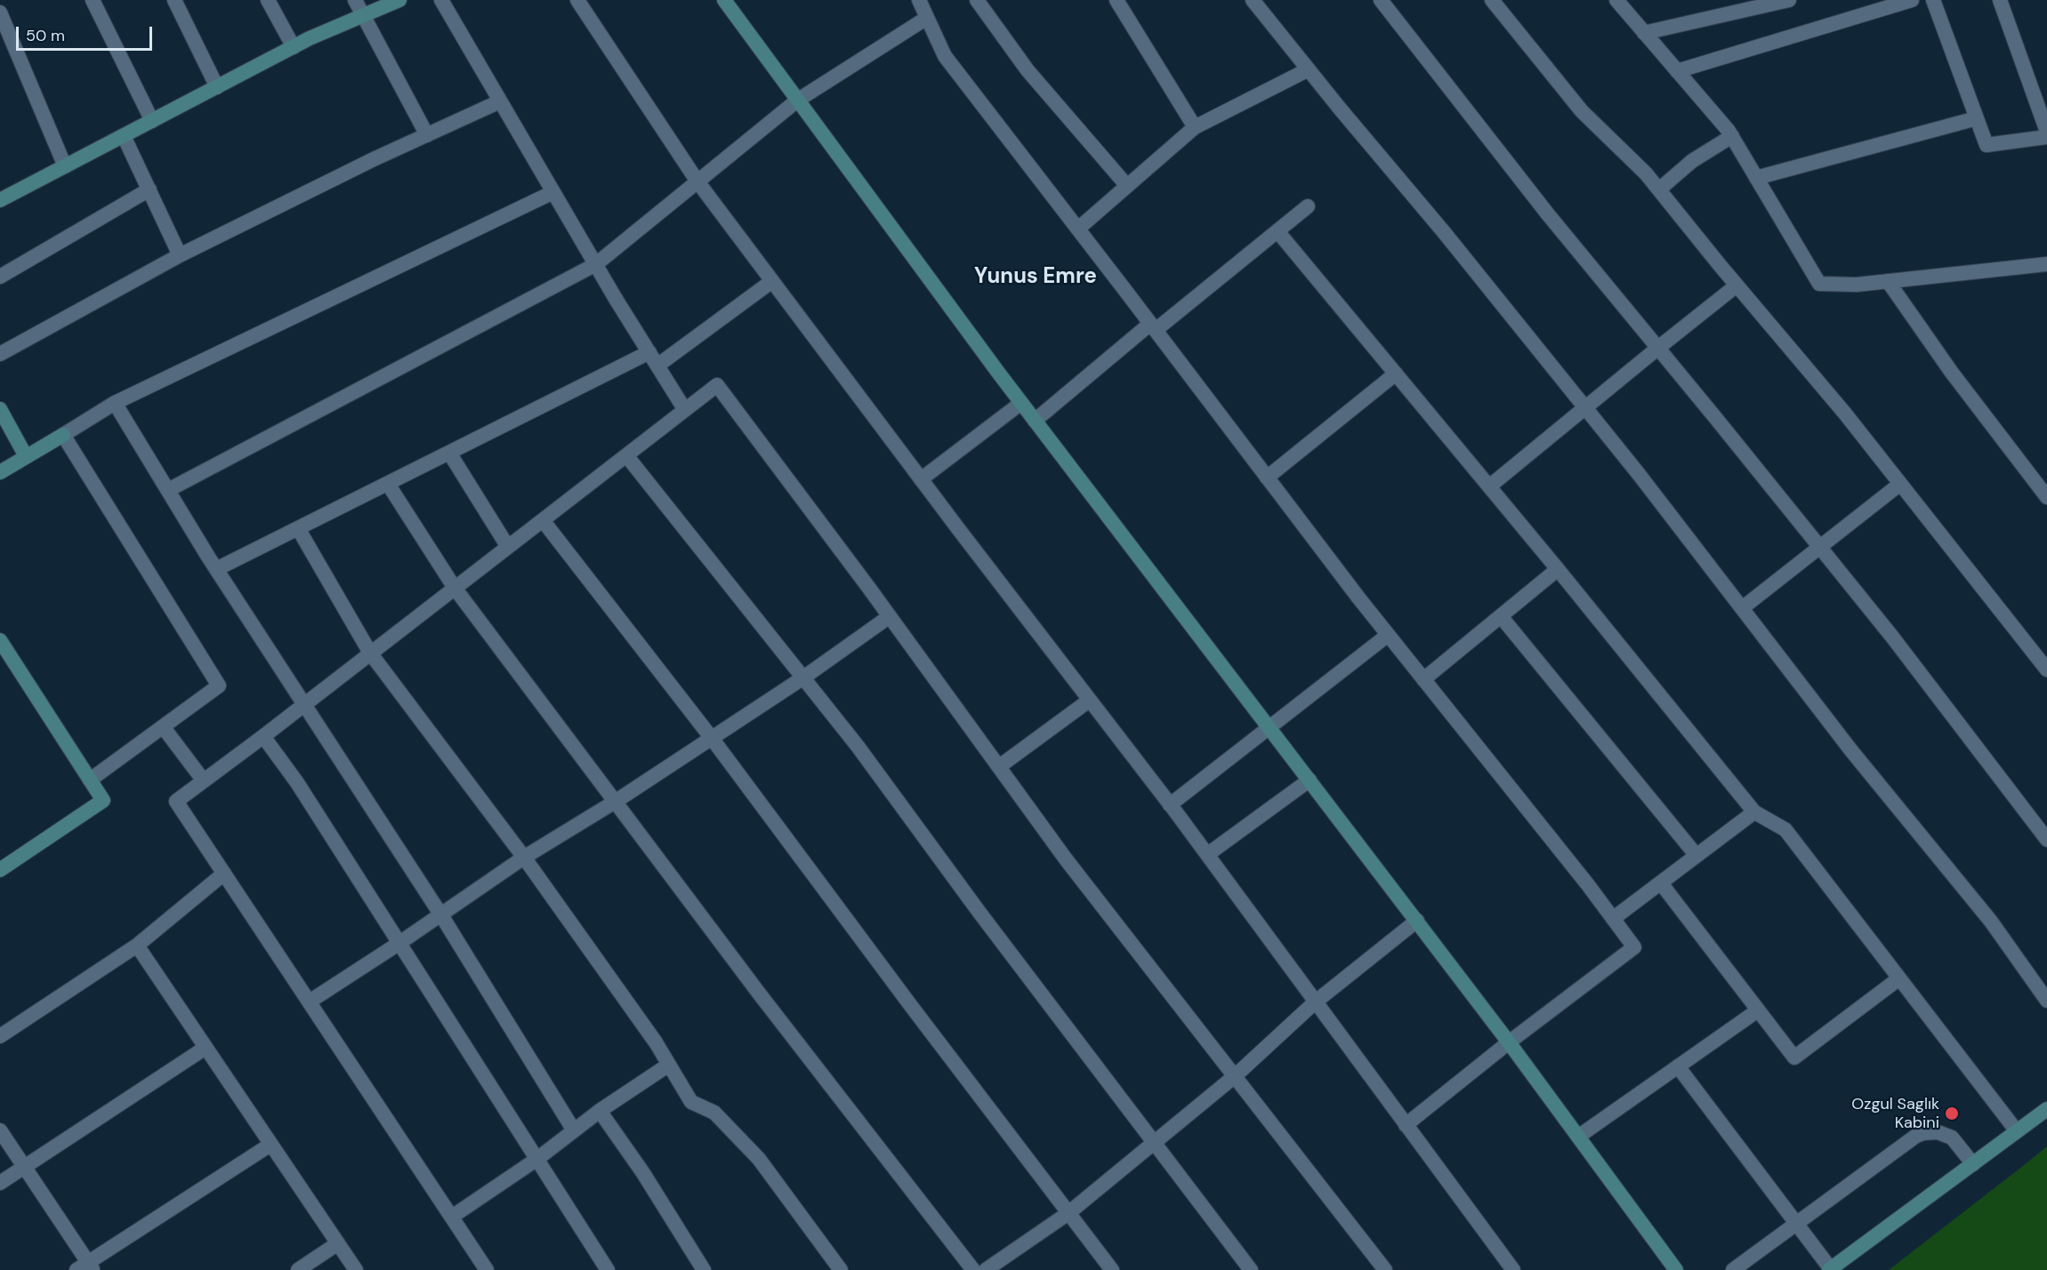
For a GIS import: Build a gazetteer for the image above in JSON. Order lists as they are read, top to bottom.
{
  "districts": ["Yunus Emre"],
  "places": ["Ozgul Saglık Kabini"],
  "scale_bar": "50 m"
}
